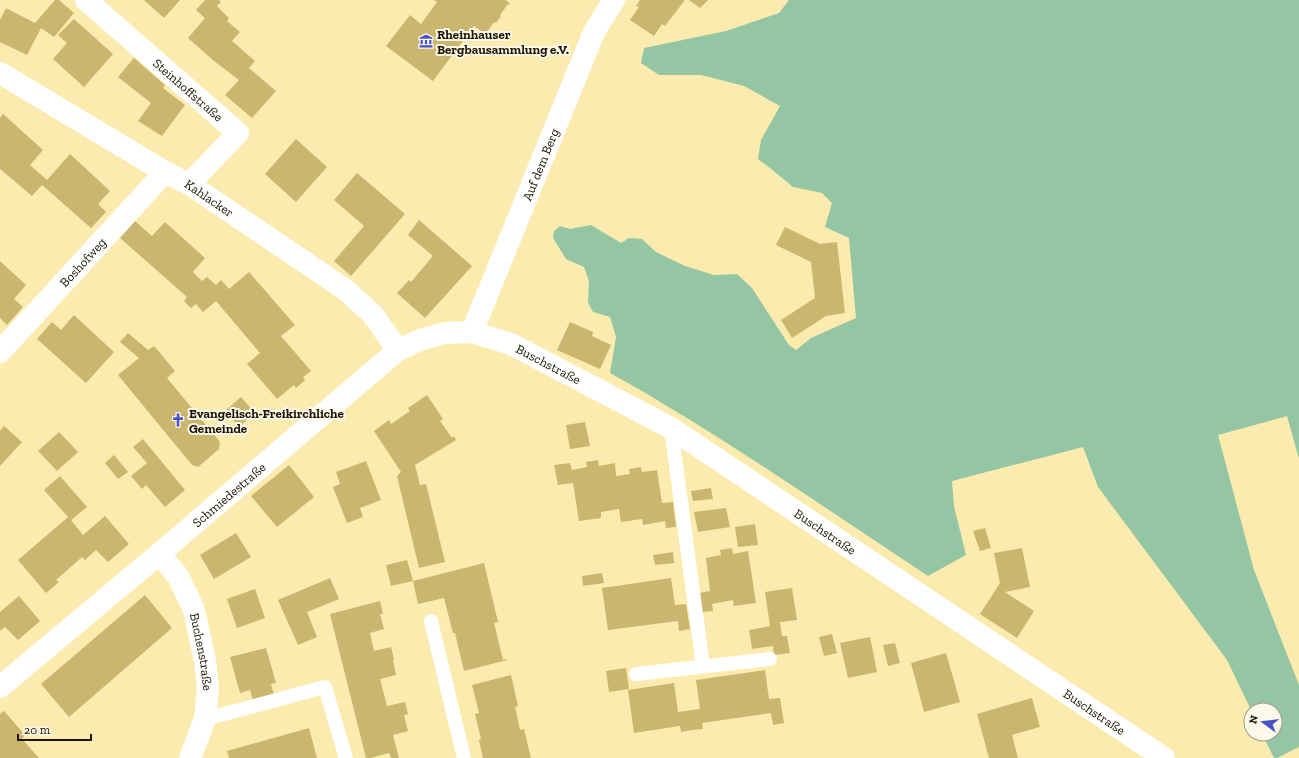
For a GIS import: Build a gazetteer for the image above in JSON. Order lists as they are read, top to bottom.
{
  "streets": {
    "street": [
      "Steinhoffstraße",
      "Auf dem Berg",
      "Kahlacker",
      "Boshofweg",
      "Buschstraße",
      "Schmiedestraße",
      "Buchenstraße"
    ]
  },
  "crossings": [
    ["Steinhoffstraße", "Kahlacker"],
    ["Auf dem Berg", "Buschstraße"],
    ["Auf dem Berg", "Schmiedestraße"],
    ["Kahlacker", "Boshofweg"],
    ["Kahlacker", "Schmiedestraße"],
    ["Buschstraße", "Schmiedestraße"],
    ["Schmiedestraße", "Buchenstraße"]
  ],
  "places": {
    "museum": ["Rheinhauser Bergbausammlung e.V."],
    "church": ["Evangelisch-Freikirchliche Gemeinde"]
  },
  "scale_bar": "20 m",
  "north": "left"
}
